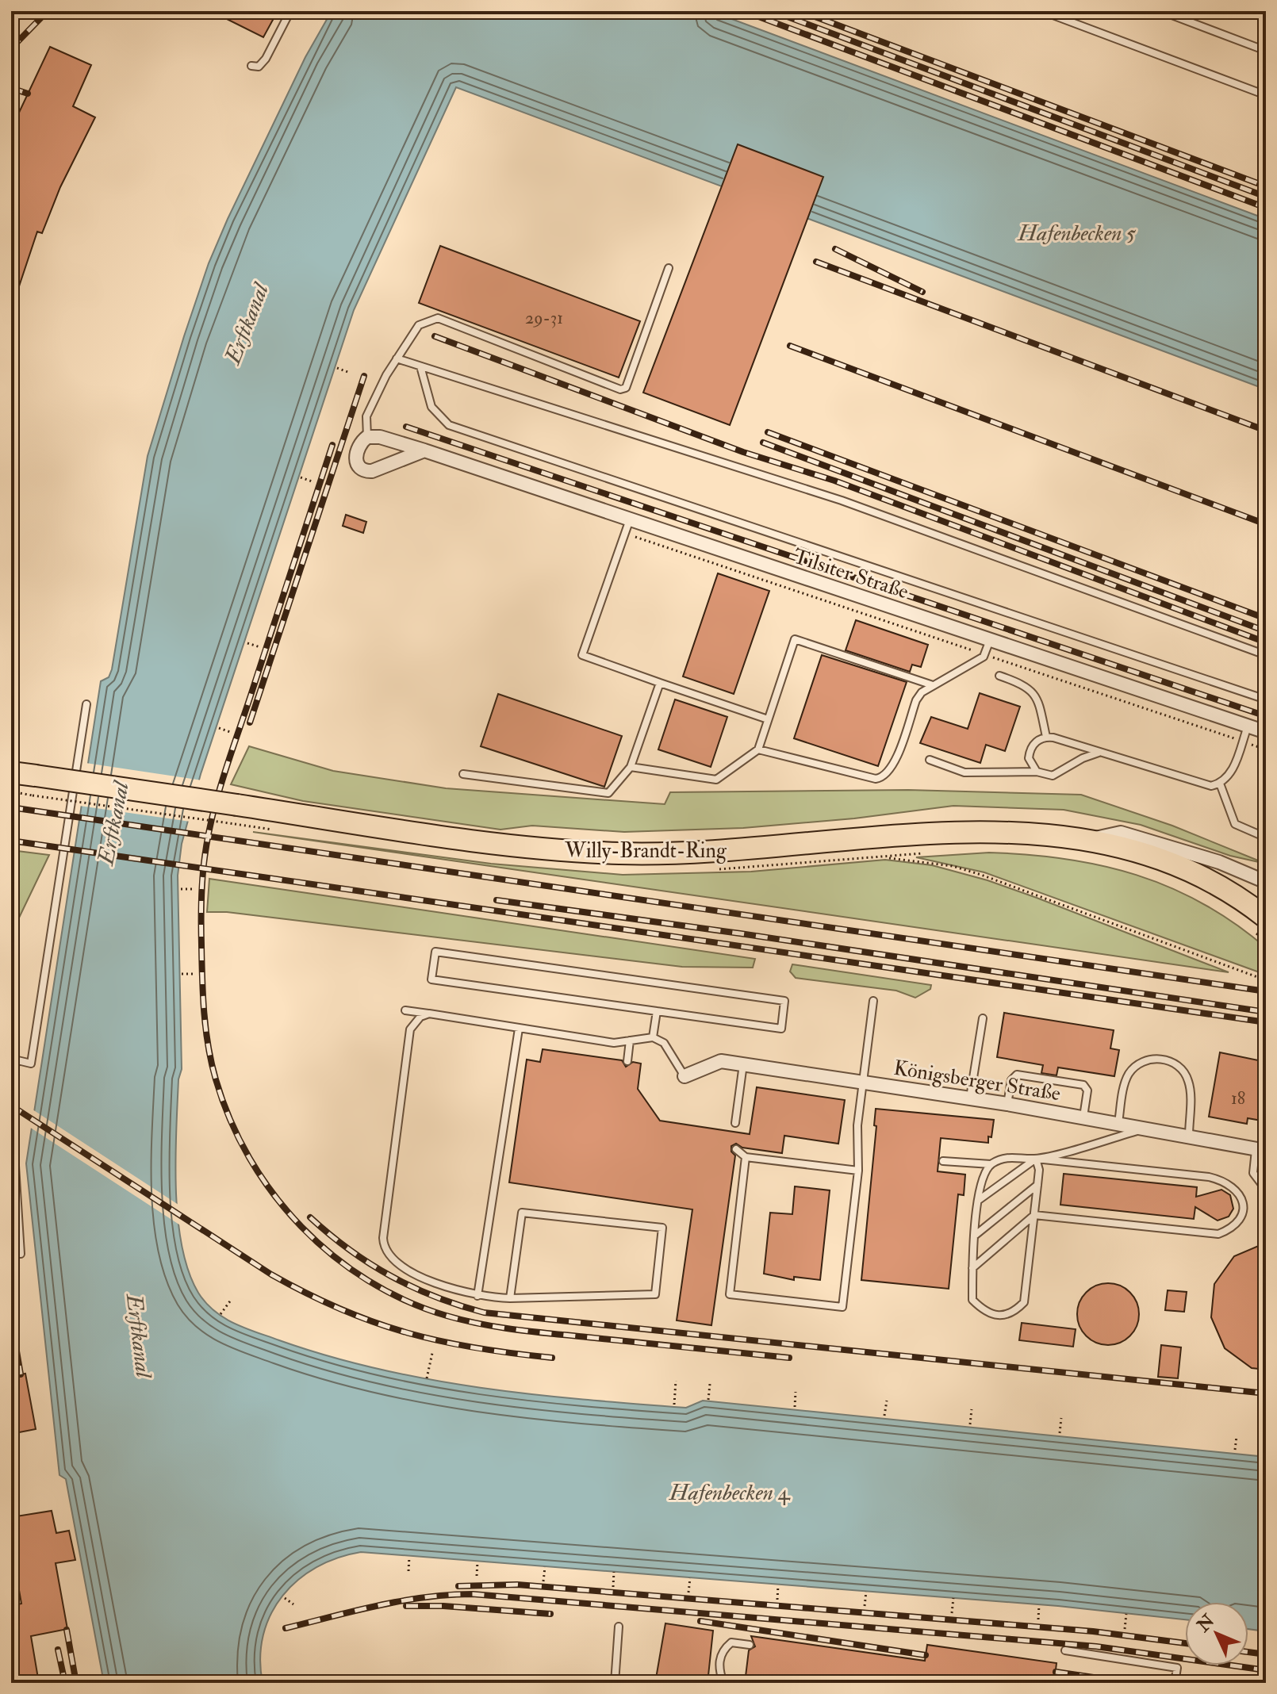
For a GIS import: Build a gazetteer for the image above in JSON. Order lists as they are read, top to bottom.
{
  "streets": {
    "main road": ["Willy-Brandt-Ring"],
    "street": ["Tilsiter Straße", "Königsberger Straße"]
  },
  "water": ["Hafenbecken 5", "Erftkanal", "Hafenbecken 4"],
  "house_numbers": ["29-31", "18"],
  "north": "top left"
}
